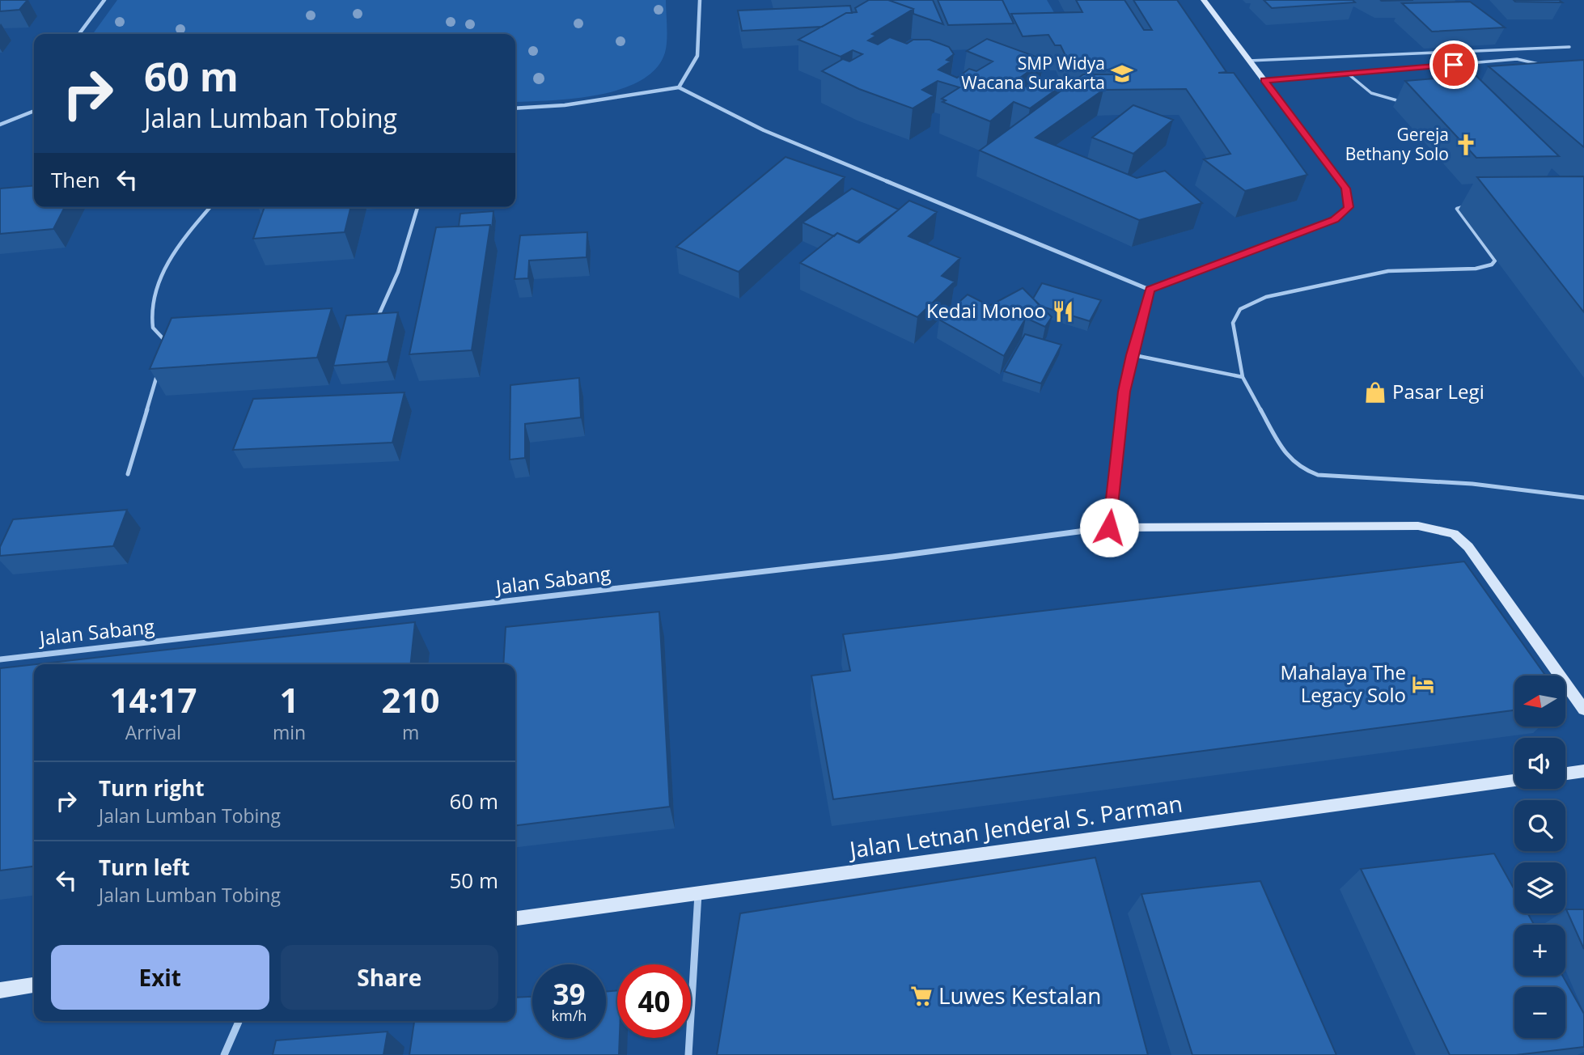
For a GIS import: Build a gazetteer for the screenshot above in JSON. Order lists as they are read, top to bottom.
{
  "streets": {
    "street": ["Jalan Sabang", "Jalan Letnan Jenderal S. Parman"]
  },
  "places": {
    "school or university": ["SMP Widya Wacana Surakarta"],
    "church": ["Gereja Bethany Solo"],
    "restaurant": ["Kedai Monoo"],
    "shop": ["Pasar Legi"],
    "hotel": ["Mahalaya The Legacy Solo"],
    "supermarket": ["Luwes Kestalan"]
  },
  "north": "left",
  "page": {
    "turn": ["60 m", "Jalan Lumban Tobing"],
    "then": "Then",
    "eta": [
      "14:17",
      "Arrival",
      "1",
      "min",
      "210",
      "m"
    ],
    "map_buttons": ["+", "−"],
    "list": [
      {
        "name": "Turn right",
        "note": "Jalan Lumban Tobing",
        "value": "60 m"
      },
      {
        "name": "Turn left",
        "note": "Jalan Lumban Tobing",
        "value": "50 m"
      }
    ],
    "buttons": ["Exit", "Share"],
    "speed": "39 km/h",
    "limit": "40"
  }
}
